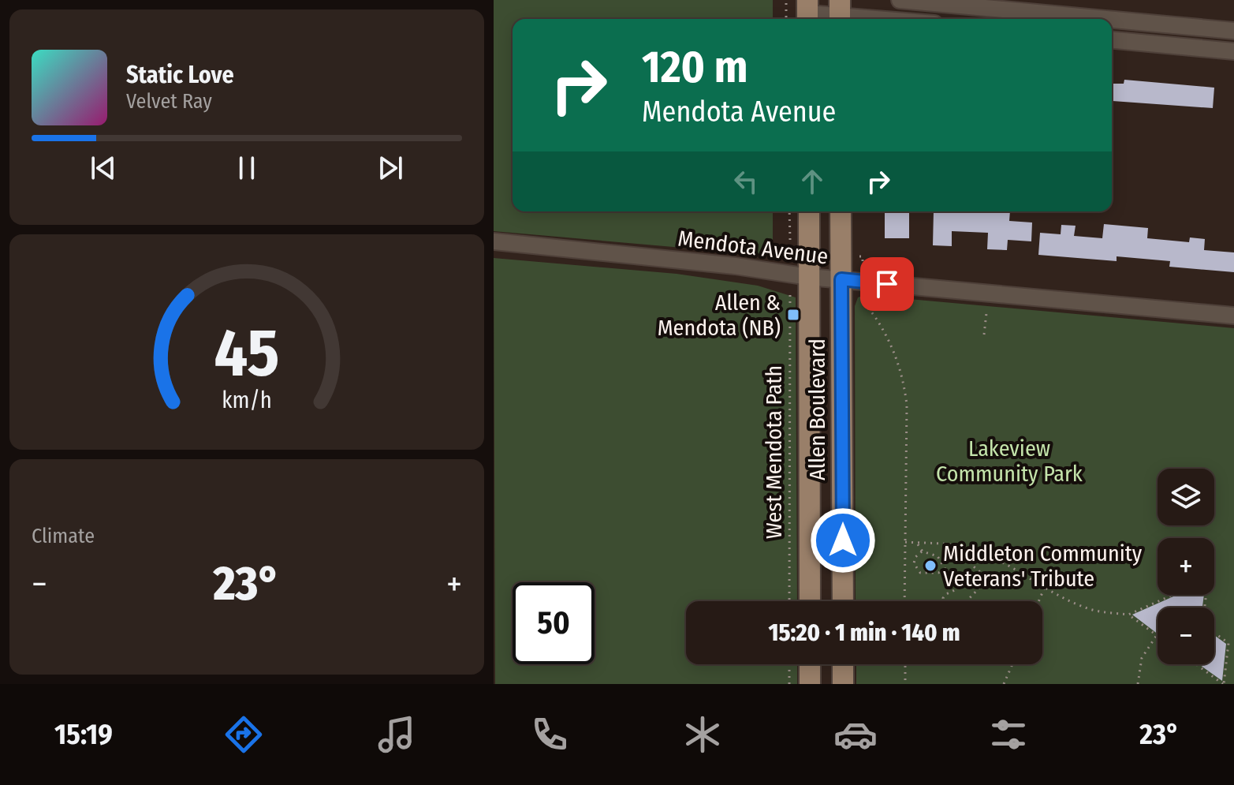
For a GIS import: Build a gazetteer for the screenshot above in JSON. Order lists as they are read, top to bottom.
{
  "streets": {
    "main road": ["Allen Boulevard"],
    "street": ["Mendota Avenue"],
    "path": ["West Mendota Path"]
  },
  "crossings": [
    ["Mendota Avenue", "Allen Boulevard"]
  ],
  "parks": ["Lakeview Community Park"],
  "places": {
    "transit": ["Allen & Mendota (NB)"],
    "other": ["Middleton Community Veterans' Tribute"]
  },
  "page": {
    "turn": ["120 m", "Mendota Avenue"],
    "song": ["Static Love", "Velvet Ray"],
    "tile": "Climate",
    "map_buttons": ["+", "−"],
    "heat": ["−", "23°", "+"],
    "limit": "50",
    "trip": "15:20 · 1 min · 140 m",
    "tabs": ["15:19", "23°"],
    "gauge": ["45", "km/h"]
  }
}
